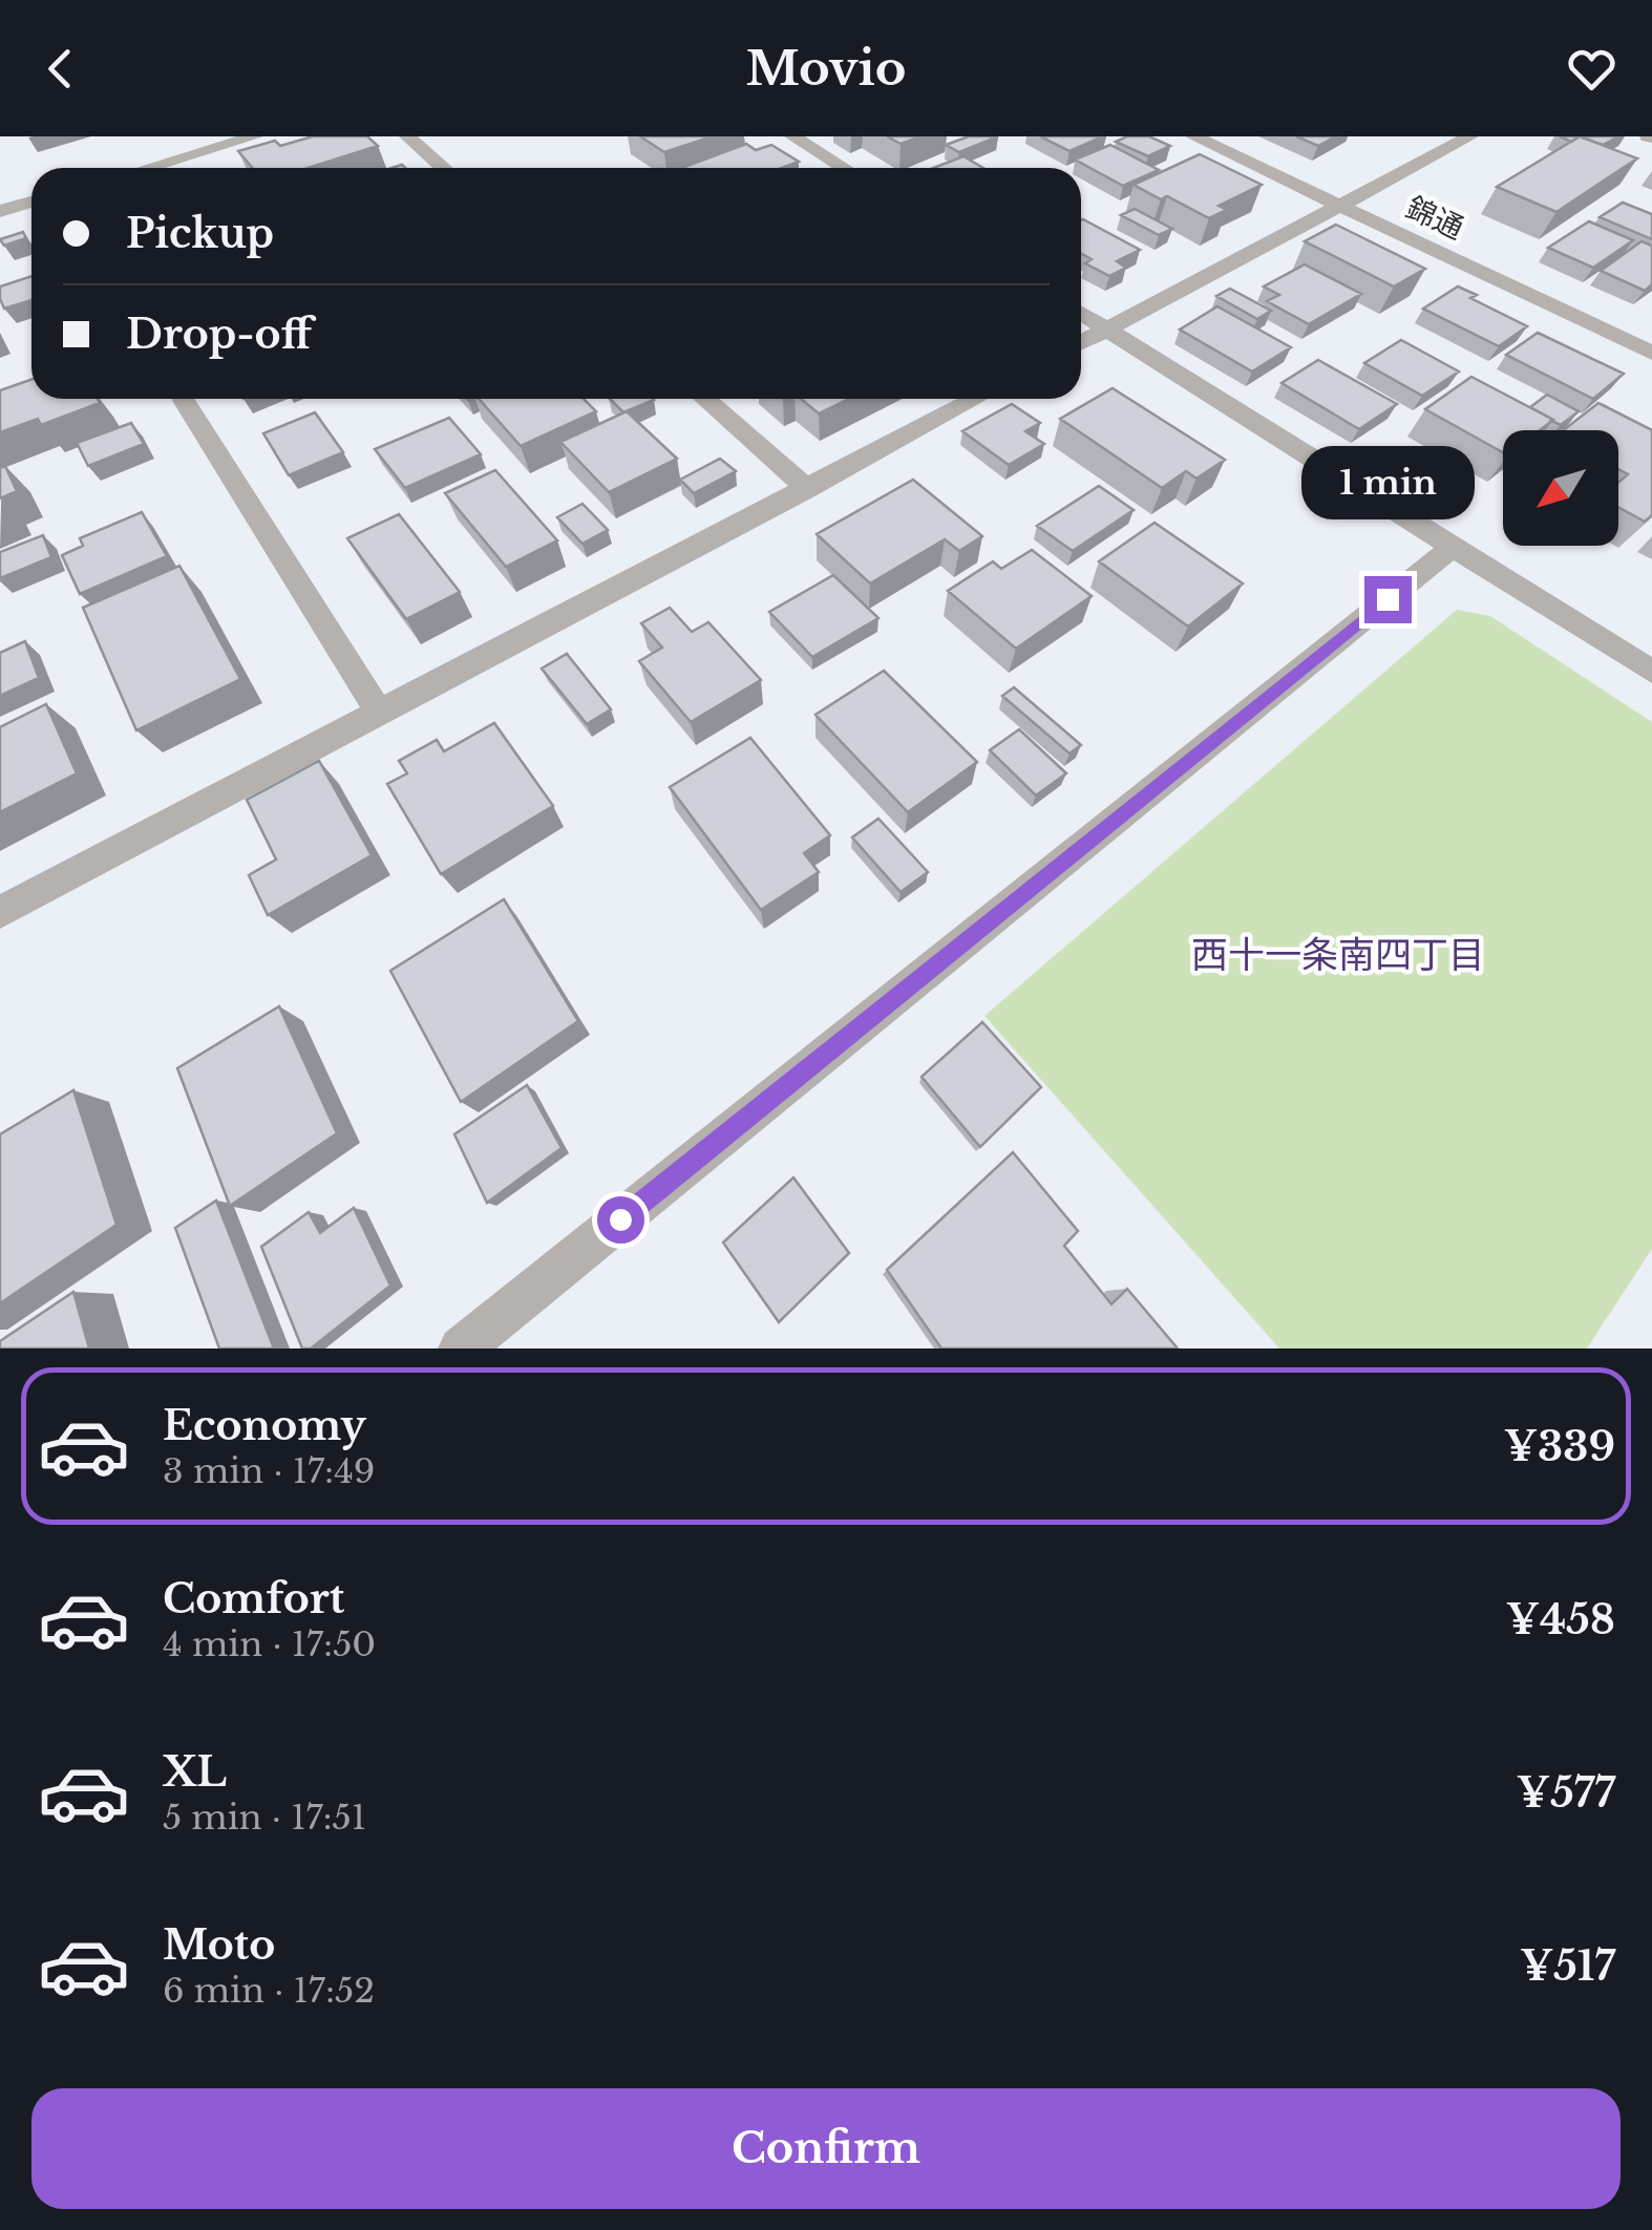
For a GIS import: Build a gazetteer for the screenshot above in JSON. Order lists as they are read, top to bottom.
{
  "streets": {
    "street": ["錦通"]
  },
  "districts": ["西十一条南四丁目"],
  "north": "bottom left",
  "page": {
    "header": "Movio",
    "banner": ["Pickup", "Drop-off"],
    "bubble": "1 min",
    "list": [
      {
        "name": "Economy",
        "note": "3 min · 17:49",
        "value": "¥339"
      },
      {
        "name": "Comfort",
        "note": "4 min · 17:50",
        "value": "¥458"
      },
      {
        "name": "XL",
        "note": "5 min · 17:51",
        "value": "¥577"
      },
      {
        "name": "Moto",
        "note": "6 min · 17:52",
        "value": "¥517"
      }
    ],
    "buttons": "Confirm"
  }
}
